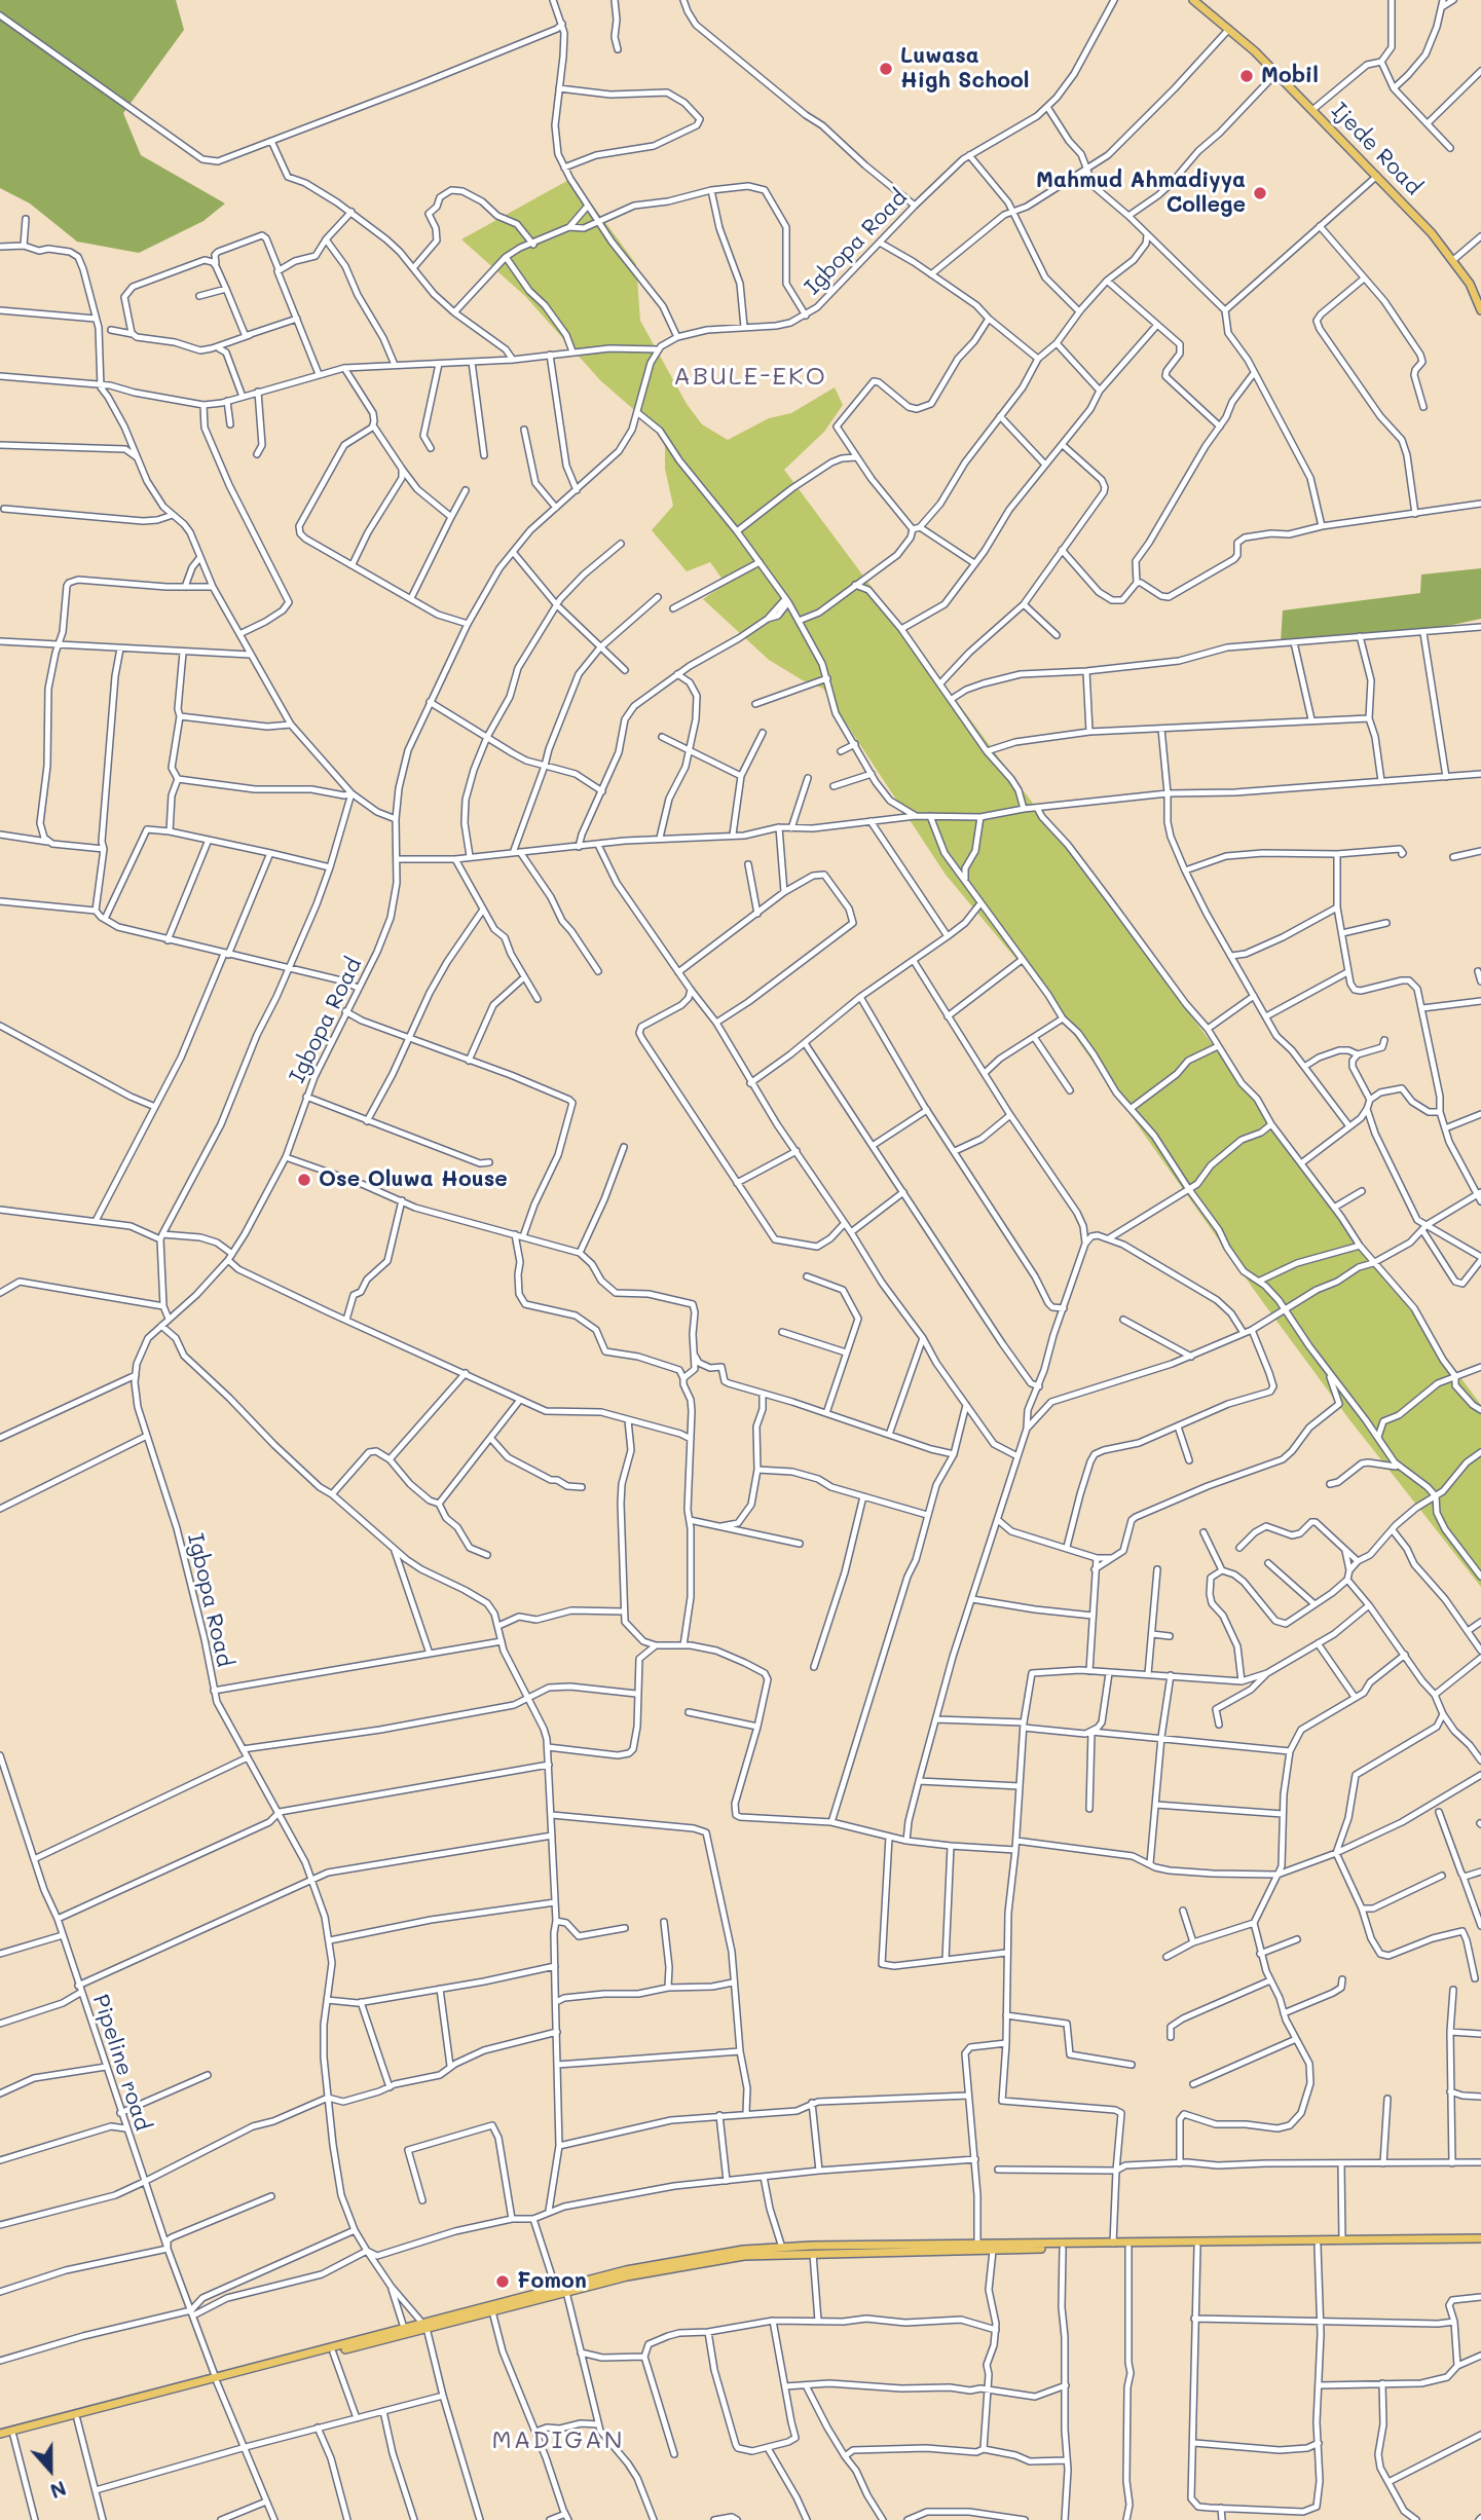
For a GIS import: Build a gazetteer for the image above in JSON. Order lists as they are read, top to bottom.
{
  "streets": {
    "main road": ["Ijede Road"],
    "street": ["Igbopa Road", "Pipeline road"]
  },
  "districts": ["ABULE-EKO", "MADIGAN"],
  "places": [
    "Luwasa High School",
    "Mobil",
    "Mahmud Ahmadiyya College",
    "Ose Oluwa House",
    "Fomon"
  ],
  "north": "bottom"
}
